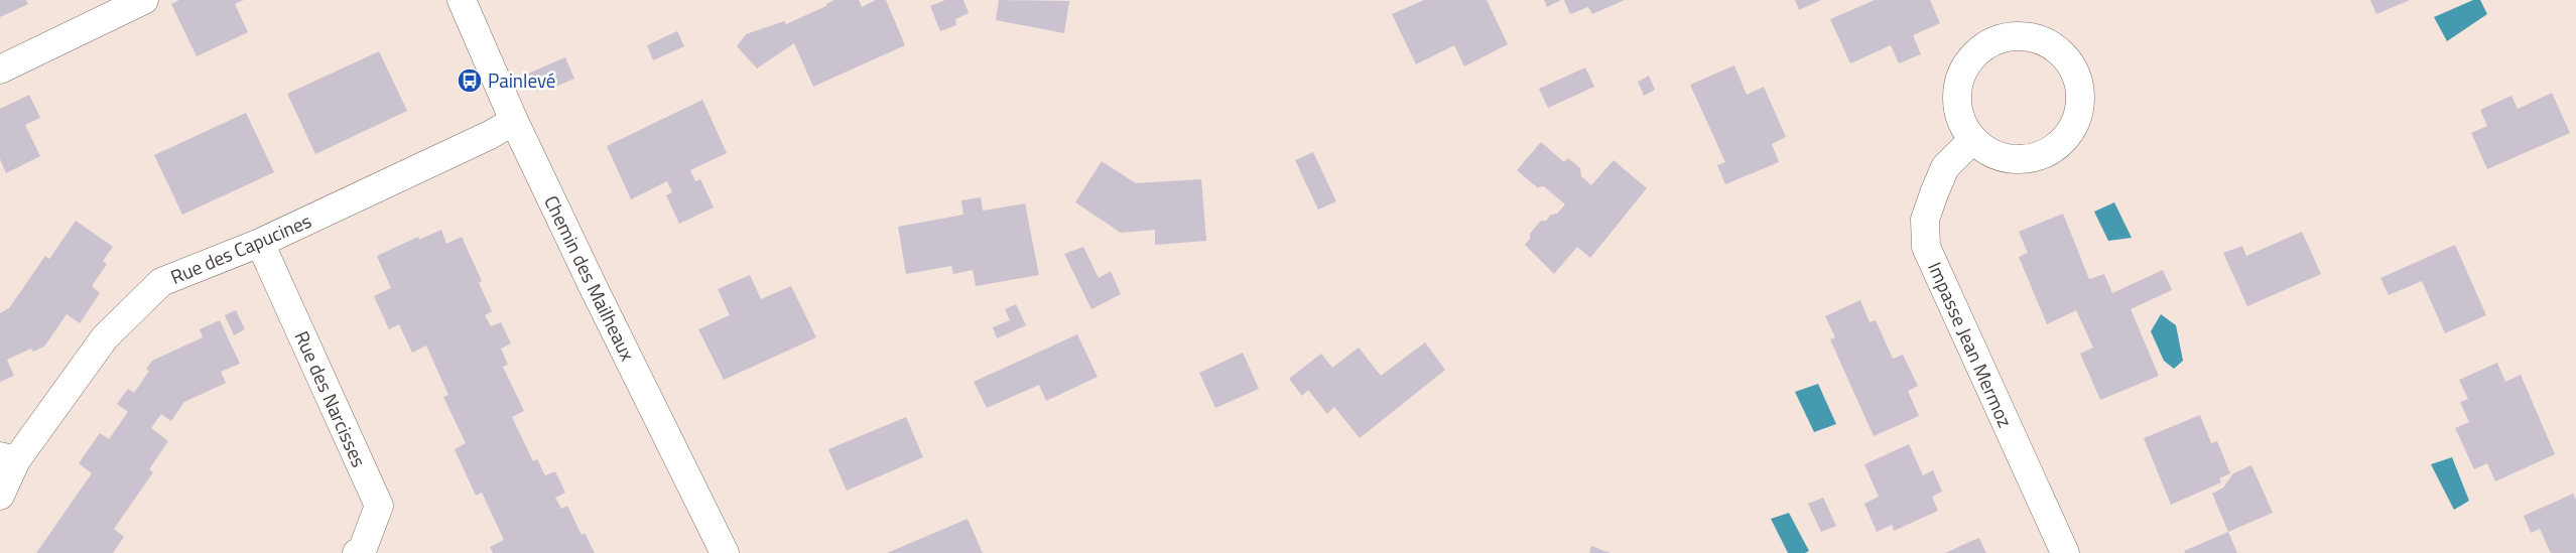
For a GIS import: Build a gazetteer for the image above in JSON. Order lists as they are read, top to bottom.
{
  "streets": {
    "street": [
      "Rue des Capucines",
      "Chemin des Mailheaux",
      "Impasse Jean Mermoz",
      "Rue des Narcisses"
    ]
  },
  "crossings": [
    ["Rue des Capucines", "Chemin des Mailheaux"],
    ["Rue des Capucines", "Rue des Narcisses"]
  ],
  "places": {
    "bus stop": ["Painlevé"]
  }
}
